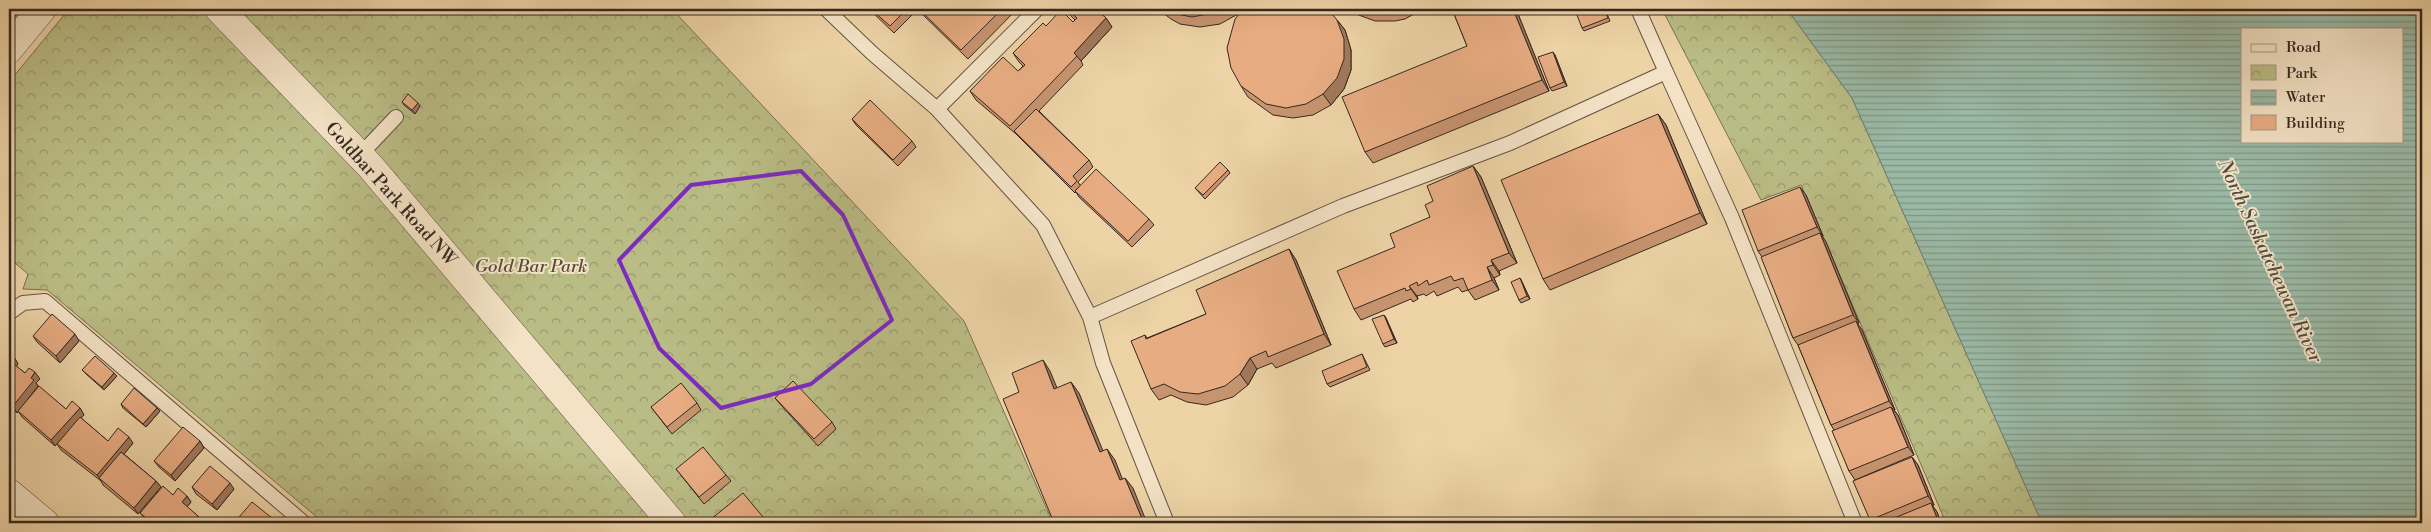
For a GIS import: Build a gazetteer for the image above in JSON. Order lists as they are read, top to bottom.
{
  "streets": {
    "street": ["Goldbar Park Road NW"]
  },
  "water": ["North Saskatchewan River"],
  "parks": ["Gold Bar Park"],
  "legend": [
    "Road",
    "Park",
    "Water",
    "Building"
  ]
}
